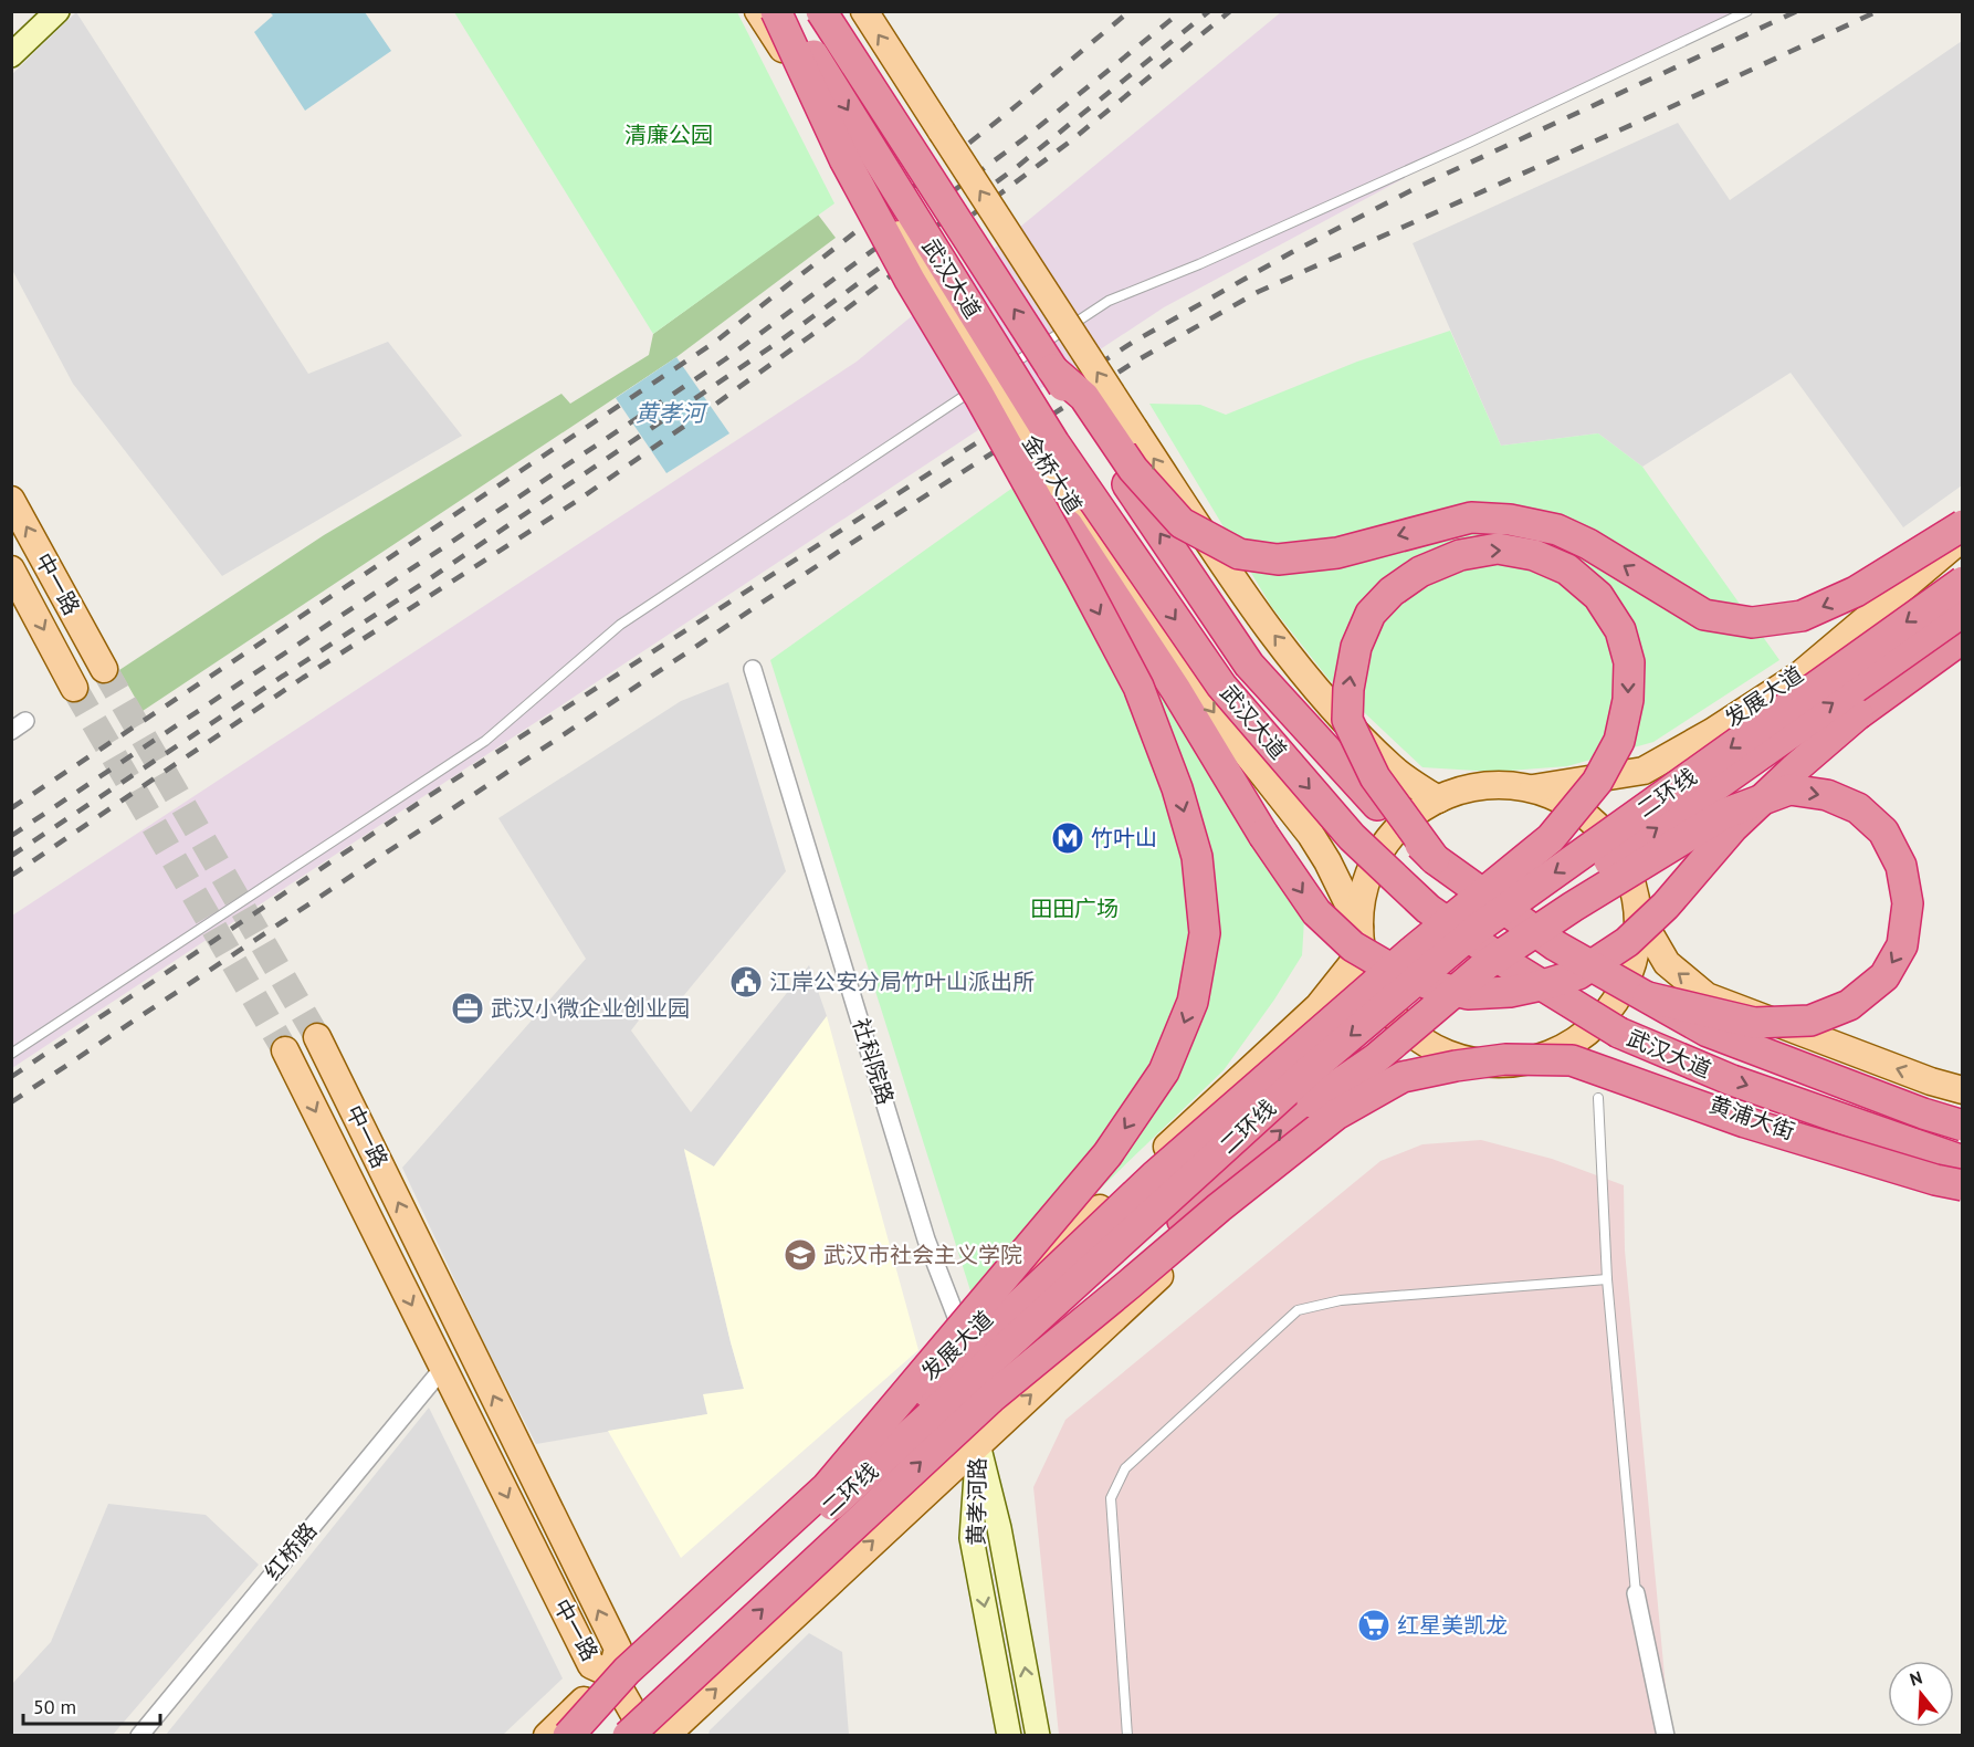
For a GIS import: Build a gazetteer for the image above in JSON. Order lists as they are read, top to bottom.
{
  "streets": {
    "highway": ["武汉大道", "二环线"],
    "main road": [
      "金桥大道",
      "中一路",
      "发展大道",
      "黄浦大街",
      "黄孝河路"
    ],
    "street": ["社科院路", "红桥路"]
  },
  "crossings": [
    ["金桥大道", "发展大道"],
    ["中一路", "发展大道"],
    ["中一路", "红桥路"],
    ["发展大道", "社科院路"]
  ],
  "water": ["黄孝河"],
  "parks": ["清廉公园", "田田广场"],
  "places": {
    "metro station": ["竹叶山"],
    "public building": ["江岸公安分局竹叶山派出所"],
    "office": ["武汉小微企业创业园"],
    "school or university": ["武汉市社会主义学院"],
    "supermarket": ["红星美凯龙"]
  },
  "scale_bar": "50 m",
  "north": "top"
}
